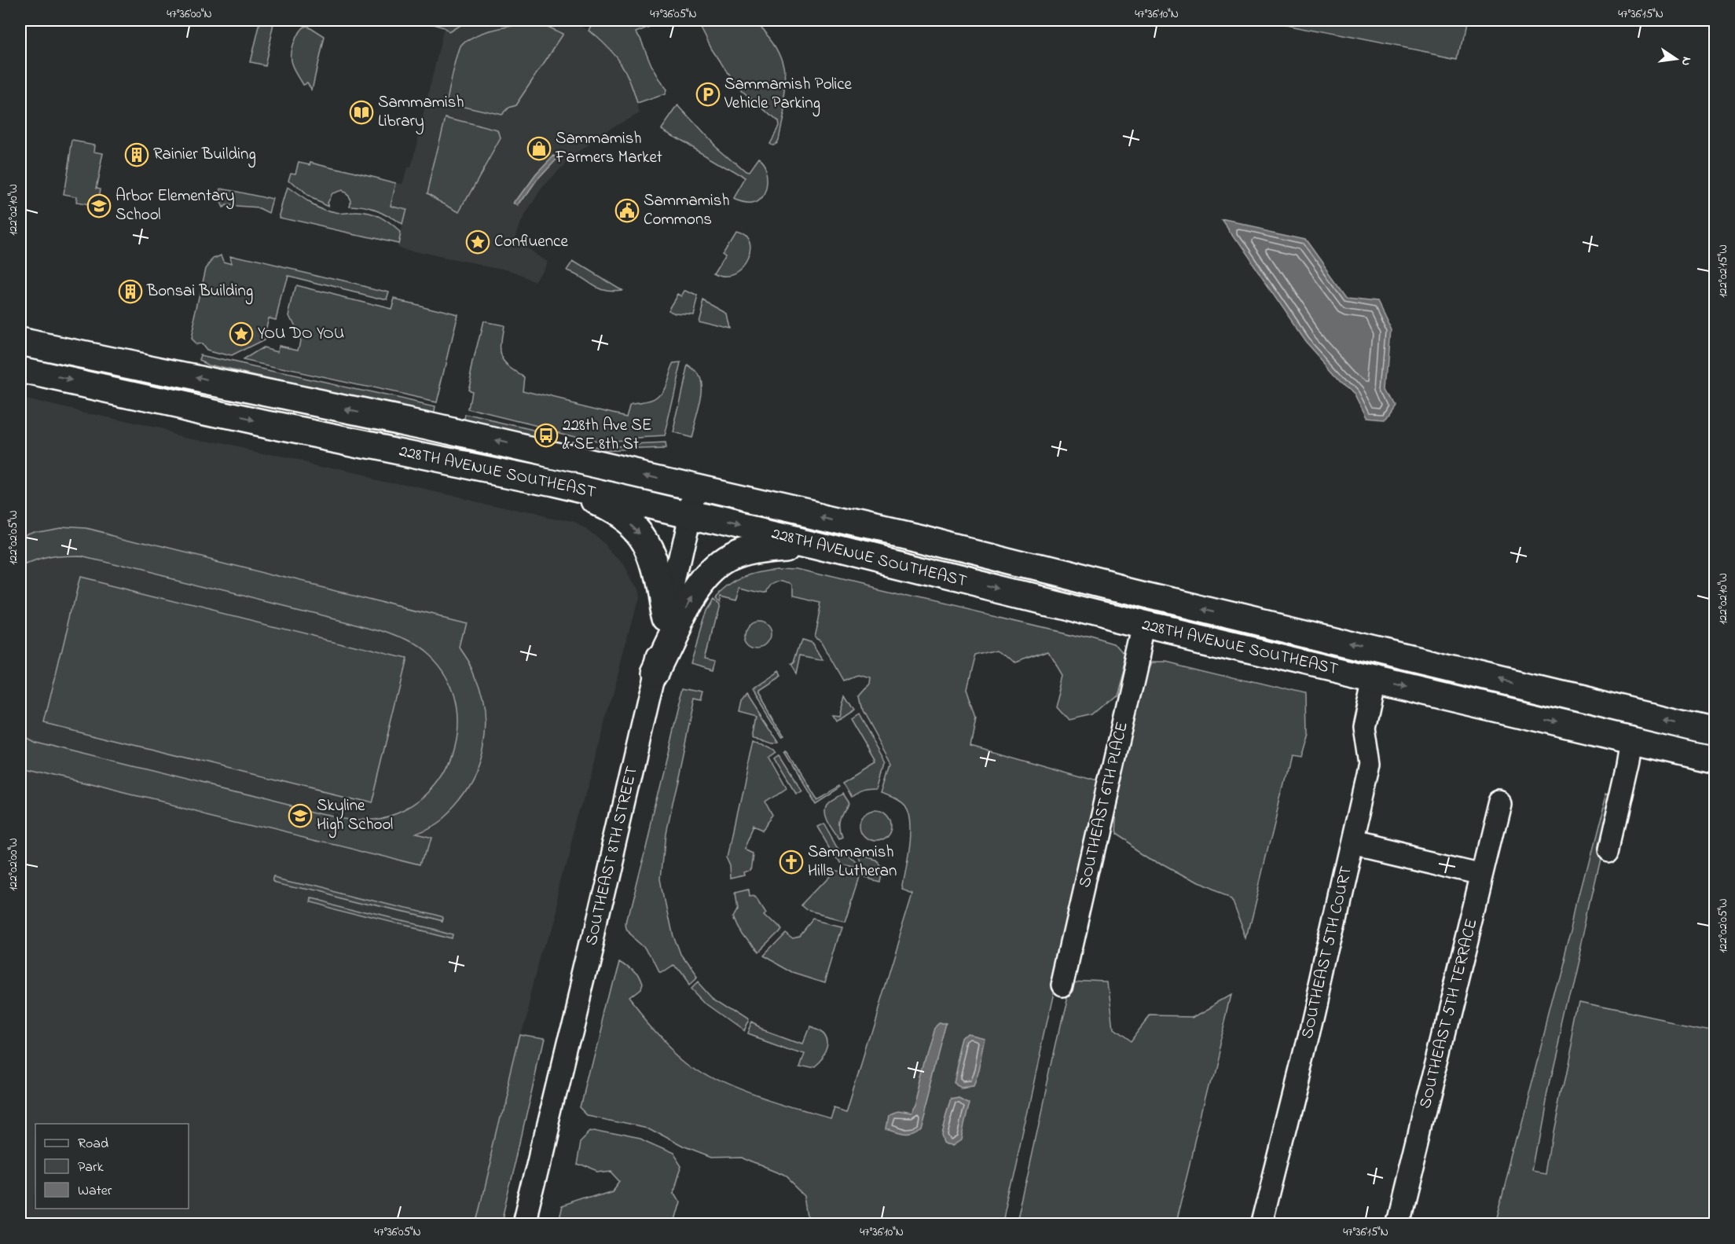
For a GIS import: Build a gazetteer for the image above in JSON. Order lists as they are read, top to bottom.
{
  "streets": {
    "main road": ["228TH AVENUE SOUTHEAST"],
    "street": [
      "SOUTHEAST 6TH PLACE",
      "SOUTHEAST 8TH STREET",
      "SOUTHEAST 5TH COURT",
      "SOUTHEAST 5TH TERRACE"
    ]
  },
  "crossings": [
    ["228TH AVENUE SOUTHEAST", "SOUTHEAST 6TH PLACE"],
    ["228TH AVENUE SOUTHEAST", "SOUTHEAST 8TH STREET"],
    ["228TH AVENUE SOUTHEAST", "SOUTHEAST 5TH COURT"]
  ],
  "places": {
    "parking": ["Sammamish Police Vehicle Parking"],
    "library": ["Sammamish Library"],
    "shop": ["Sammamish Farmers Market"],
    "building": ["Rainier Building", "Bonsai Building"],
    "school or university": ["Arbor Elementary School", "Skyline High School"],
    "public building": ["Sammamish Commons"],
    "place": ["Confluence", "YOU DO YOU"],
    "bus stop": ["228th Ave SE & SE 8th St"],
    "church": ["Sammamish Hills Lutheran"]
  },
  "legend": ["Road", "Park", "Water"],
  "north": "right",
  "coordinates": [
    "47°36'00\"N",
    "47°36'05\"N",
    "47°36'10\"N",
    "47°36'15\"N",
    "122°02'10\"W",
    "122°02'15\"W",
    "122°02'05\"W",
    "122°02'00\"W"
  ]
}
